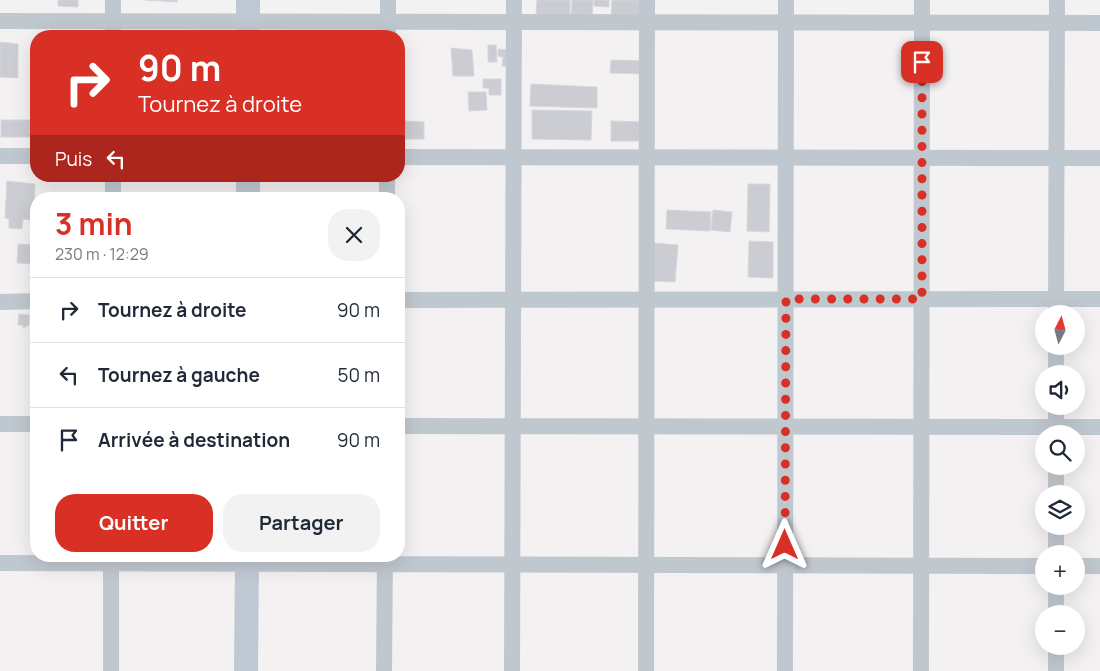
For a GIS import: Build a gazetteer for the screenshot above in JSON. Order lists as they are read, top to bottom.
{
  "north": "top",
  "page": {
    "turn": ["90 m", "Tournez à droite"],
    "then": "Puis",
    "heading": ["3 min", "230 m · 12:29"],
    "list": [
      {
        "name": "Tournez à droite",
        "value": "90 m"
      },
      {
        "name": "Tournez à gauche",
        "value": "50 m"
      },
      {
        "name": "Arrivée à destination",
        "value": "90 m"
      }
    ],
    "map_buttons": ["+", "−"],
    "buttons": ["Quitter", "Partager"]
  }
}
